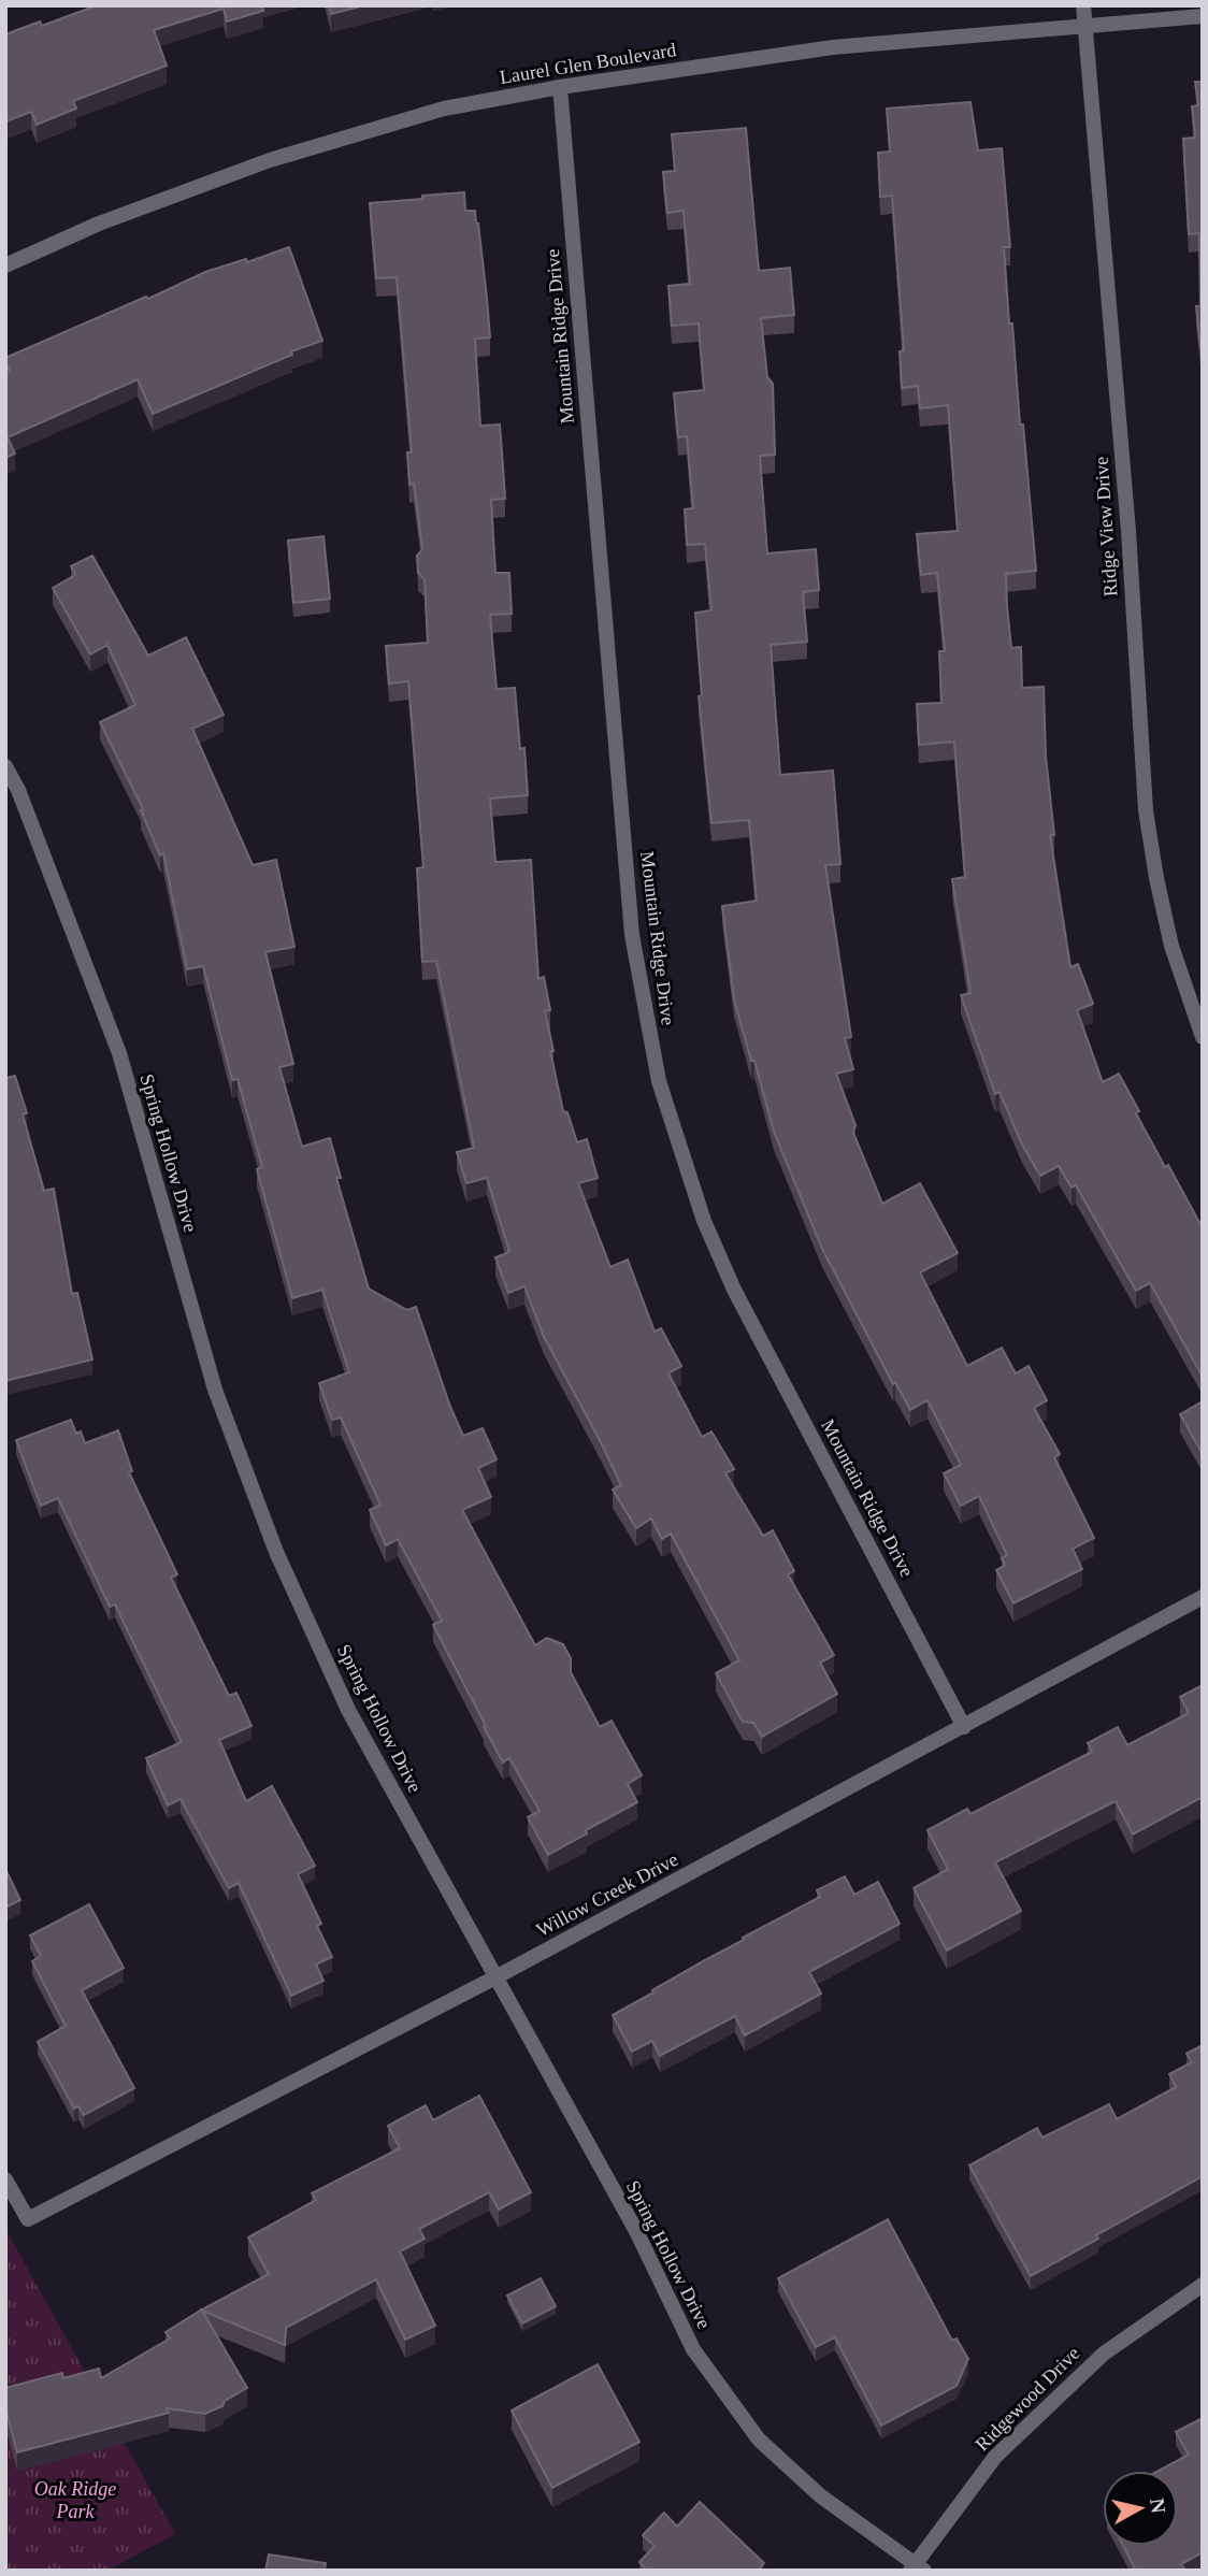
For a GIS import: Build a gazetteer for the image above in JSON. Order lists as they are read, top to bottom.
{
  "streets": {
    "street": [
      "Laurel Glen Boulevard",
      "Mountain Ridge Drive",
      "Ridge View Drive",
      "Spring Hollow Drive",
      "Willow Creek Drive",
      "Ridgewood Drive"
    ]
  },
  "crossings": [
    ["Laurel Glen Boulevard", "Mountain Ridge Drive"],
    ["Laurel Glen Boulevard", "Ridge View Drive"],
    ["Mountain Ridge Drive", "Willow Creek Drive"],
    ["Spring Hollow Drive", "Willow Creek Drive"],
    ["Spring Hollow Drive", "Ridgewood Drive"]
  ],
  "parks": ["Oak Ridge Park"],
  "north": "right"
}
